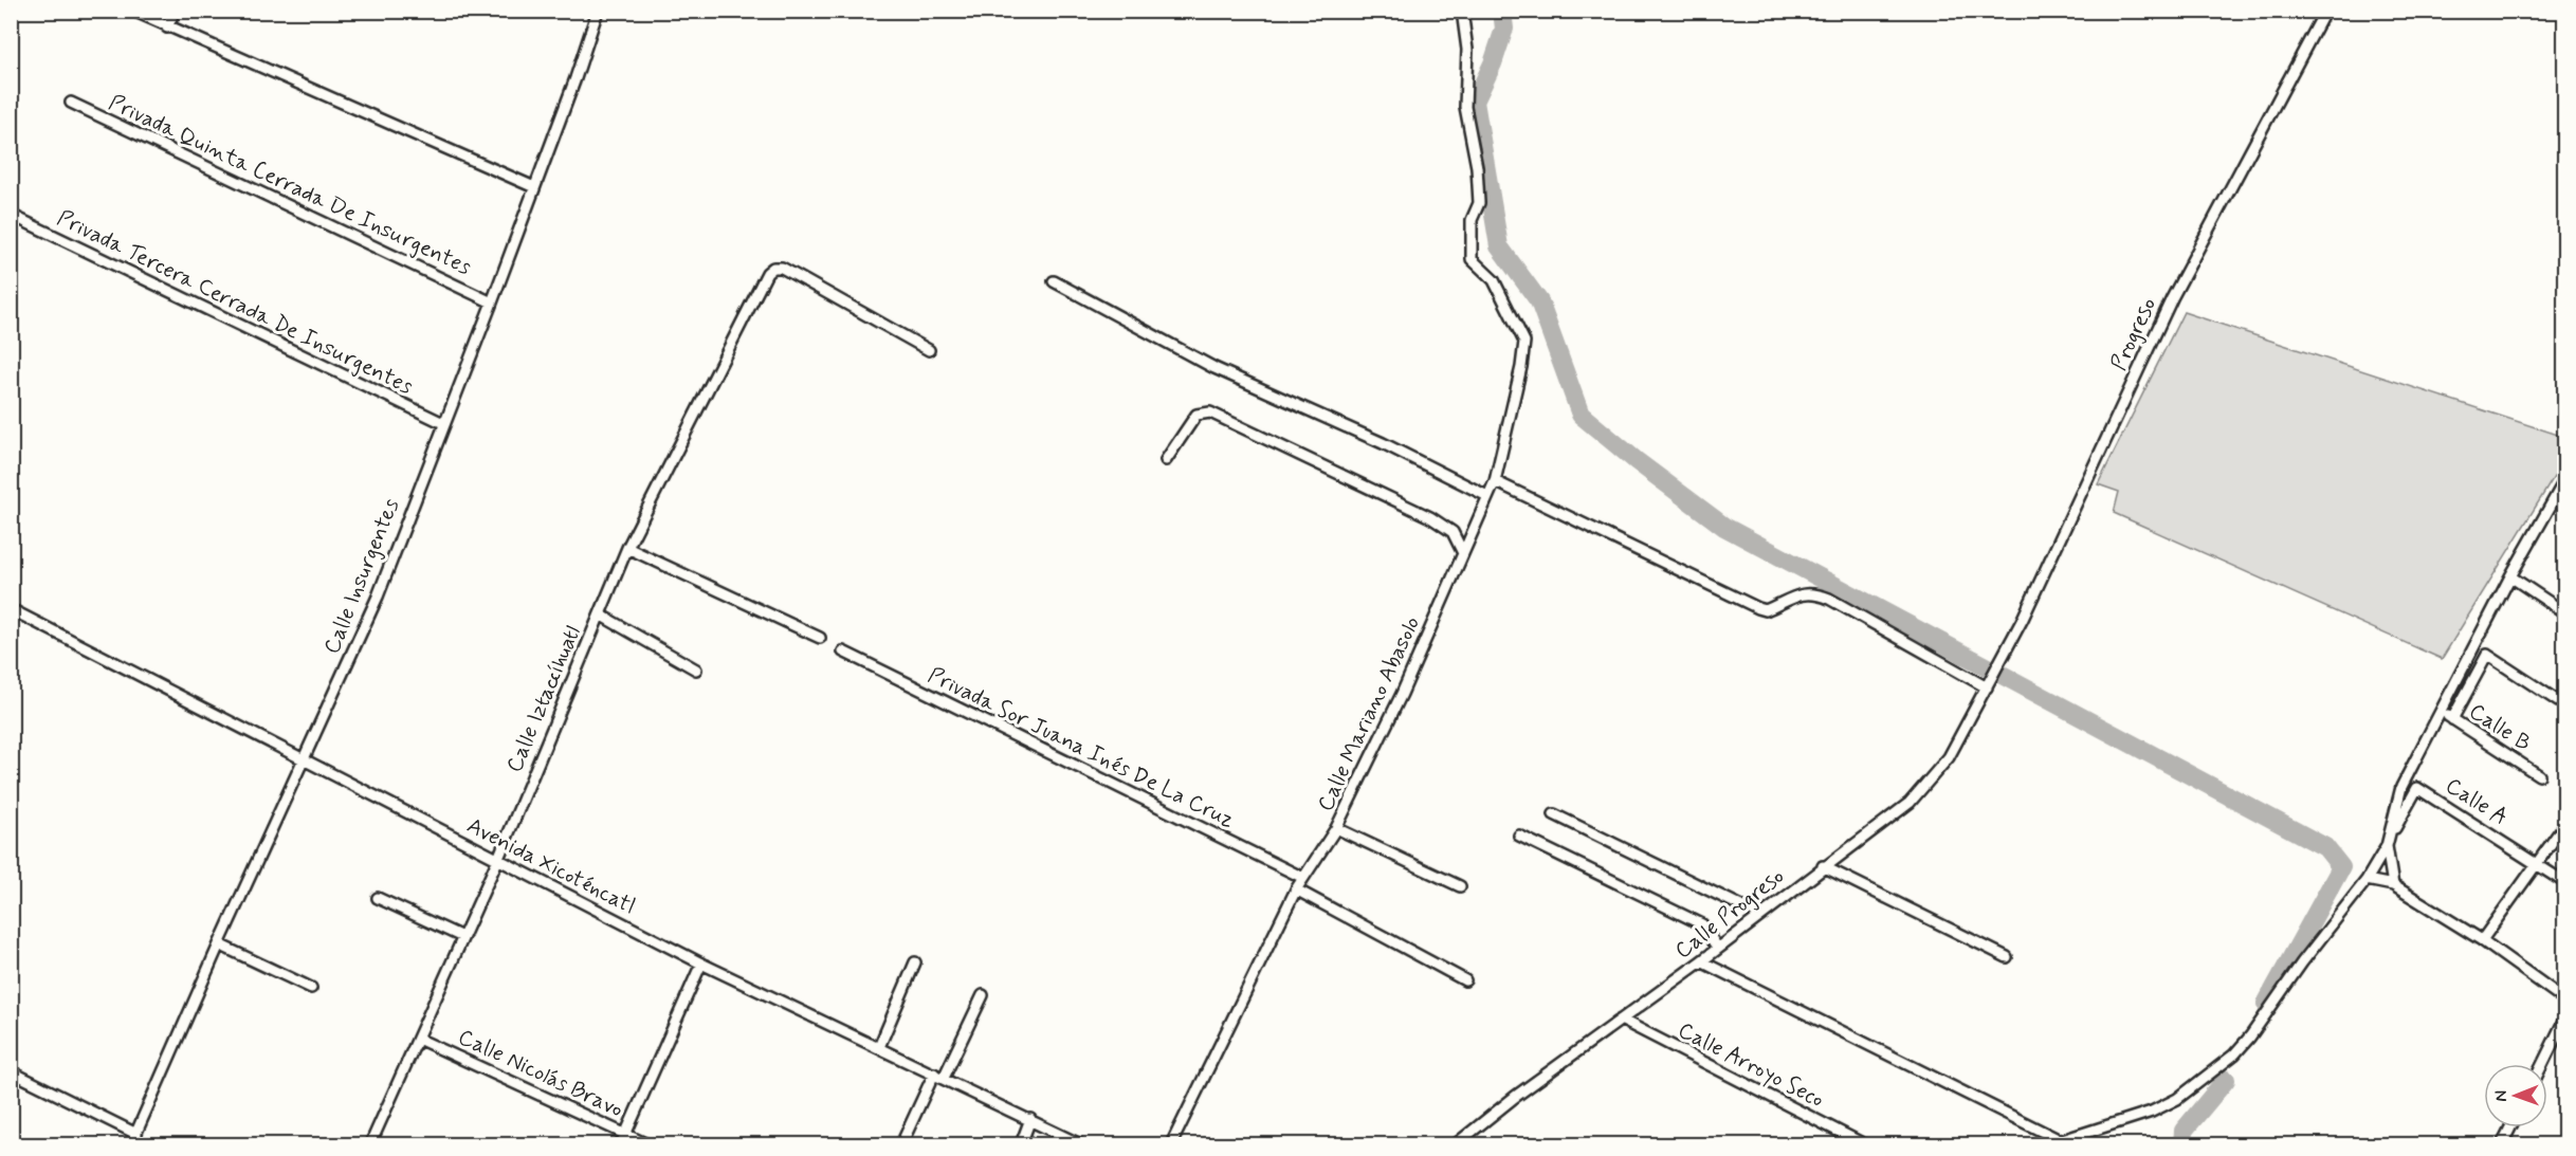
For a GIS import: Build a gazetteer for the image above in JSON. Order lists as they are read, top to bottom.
{
  "streets": {
    "street": [
      "Privada Quinta Cerrada De Insurgentes",
      "Privada Tercera Cerrada De Insurgentes",
      "Progreso",
      "Calle Insurgentes",
      "Calle Iztaccíhuatl",
      "Calle Mariano Abasolo",
      "Calle B",
      "Privada Sor Juana Inés De La Cruz",
      "Calle A",
      "Avenida Xicoténcatl",
      "Calle Progreso",
      "Calle Arroyo Seco",
      "Calle Nicolás Bravo"
    ]
  },
  "crossings": [
    ["Privada Quinta Cerrada De Insurgentes", "Calle Insurgentes"],
    ["Privada Tercera Cerrada De Insurgentes", "Calle Insurgentes"],
    ["Progreso", "Calle Progreso"],
    ["Calle Insurgentes", "Avenida Xicoténcatl"],
    ["Calle Iztaccíhuatl", "Avenida Xicoténcatl"],
    ["Calle Iztaccíhuatl", "Calle Nicolás Bravo"],
    ["Calle Mariano Abasolo", "Privada Sor Juana Inés De La Cruz"],
    ["Calle Progreso", "Calle Arroyo Seco"]
  ],
  "north": "left"
}
